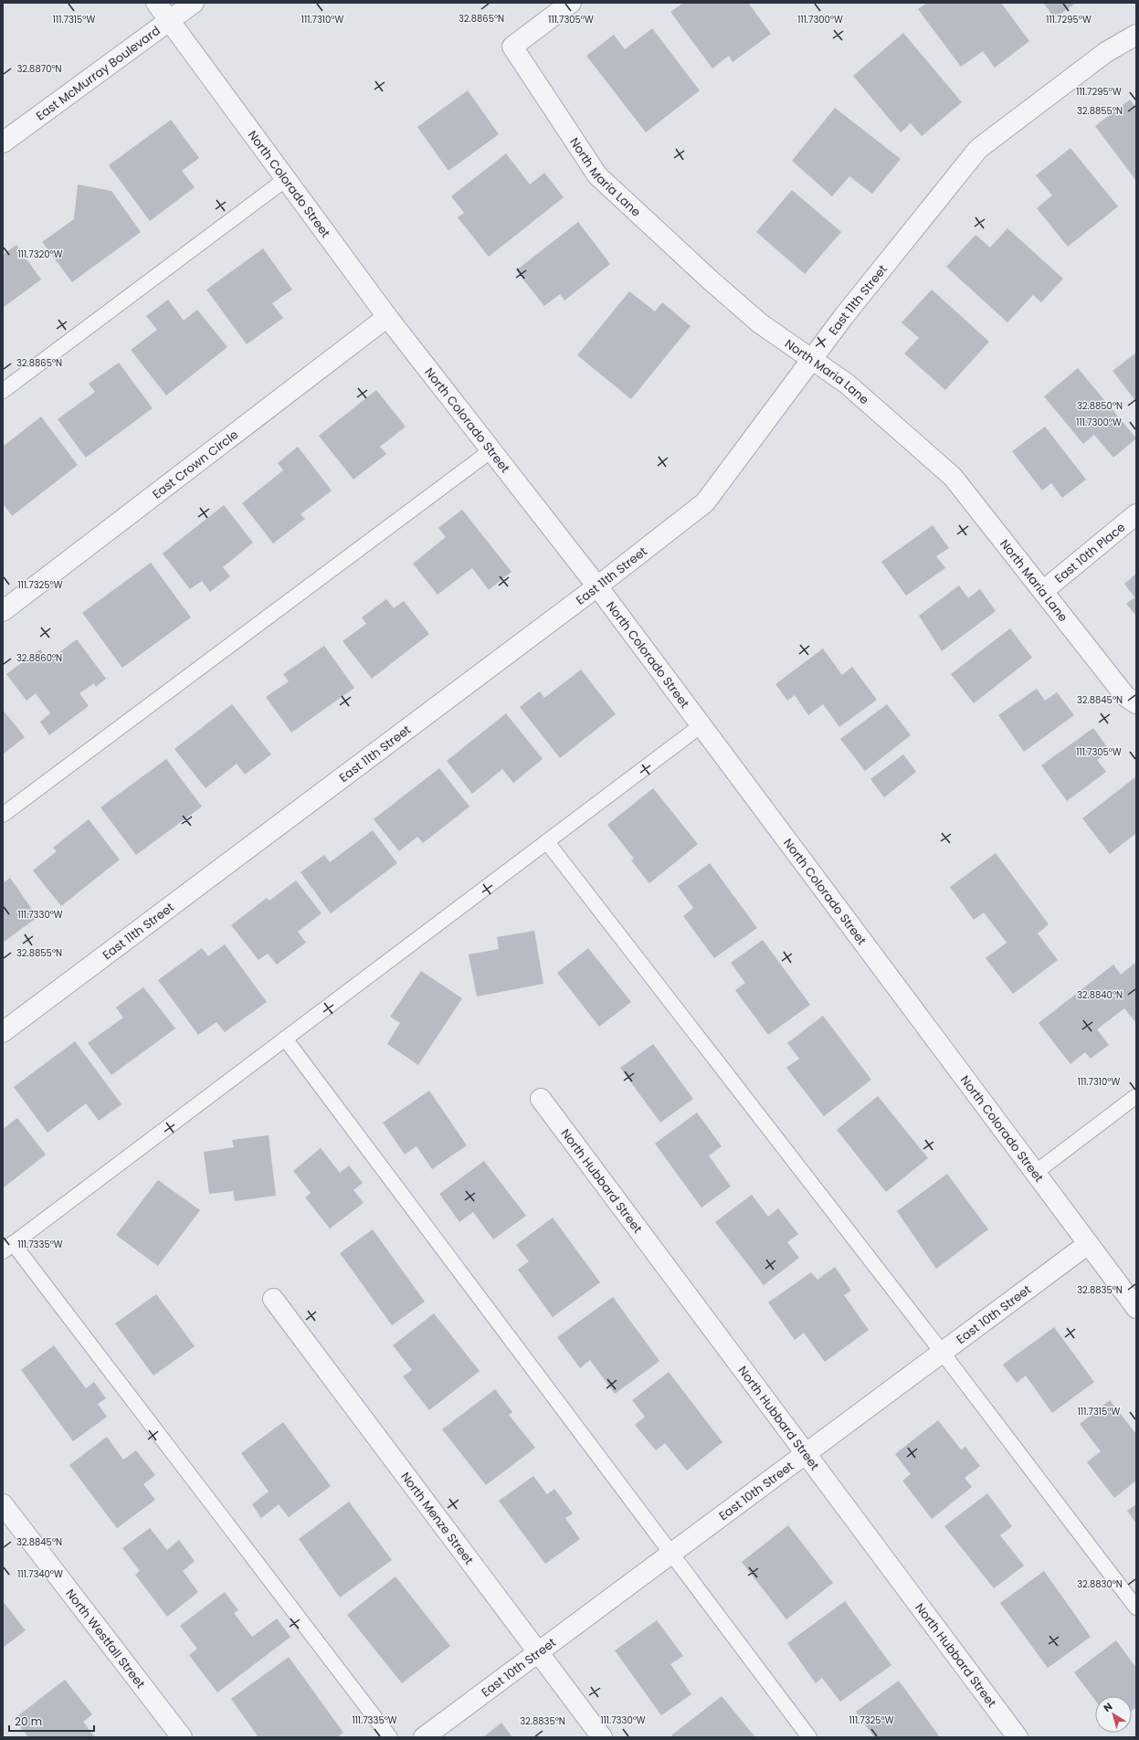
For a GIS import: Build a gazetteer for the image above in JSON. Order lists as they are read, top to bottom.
{
  "streets": {
    "street": [
      "East McMurray Boulevard",
      "North Maria Lane",
      "North Colorado Street",
      "East 11th Street",
      "East Crown Circle",
      "East 10th Place",
      "North Hubbard Street",
      "East 10th Street",
      "North Menze Street",
      "North Westfall Street"
    ]
  },
  "crossings": [
    ["East McMurray Boulevard", "North Colorado Street"],
    ["North Maria Lane", "East 11th Street"],
    ["North Maria Lane", "East 10th Place"],
    ["North Colorado Street", "East 11th Street"],
    ["North Colorado Street", "East Crown Circle"],
    ["North Colorado Street", "East 10th Street"],
    ["North Hubbard Street", "East 10th Street"],
    ["East 10th Street", "North Menze Street"]
  ],
  "scale_bar": "20 m",
  "north": "top left",
  "coordinates": [
    "32.8865°N",
    "111.7315°W",
    "111.7310°W",
    "111.7305°W",
    "111.7300°W",
    "111.7295°W",
    "32.8870°N",
    "32.8855°N",
    "111.7320°W",
    "32.8850°N",
    "111.7325°W",
    "32.8860°N",
    "32.8845°N",
    "111.7330°W",
    "32.8840°N",
    "111.7335°W",
    "32.8835°N",
    "111.7340°W",
    "32.8830°N"
  ]
}
